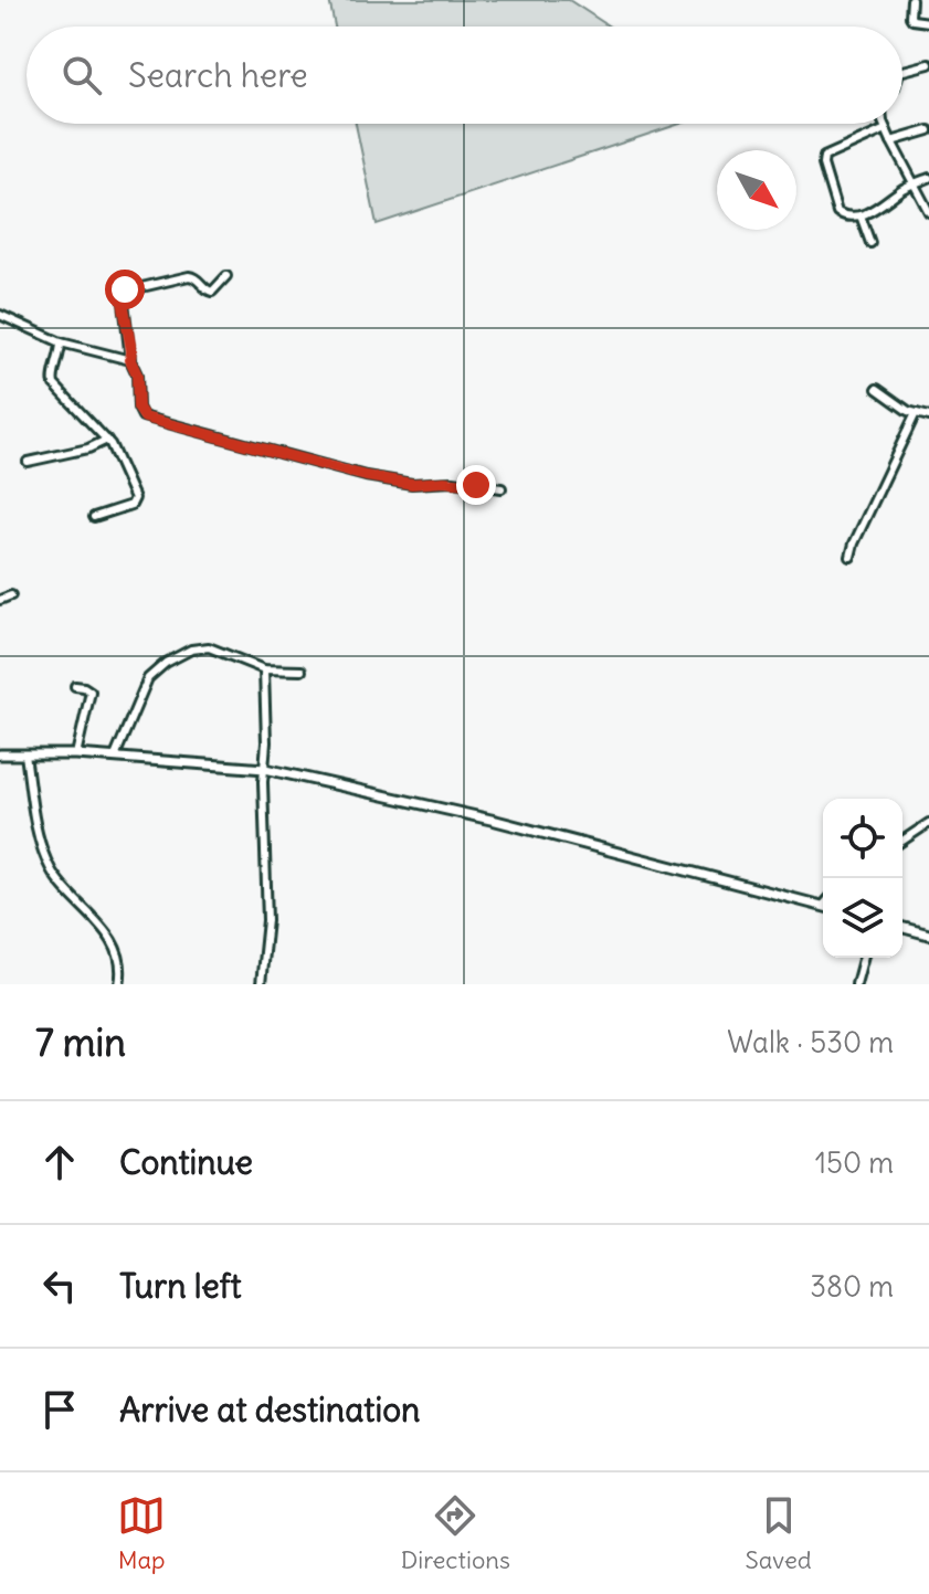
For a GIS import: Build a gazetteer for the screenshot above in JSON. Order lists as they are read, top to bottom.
{
  "north": "bottom right",
  "page": {
    "search": "Search here",
    "heading": ["7 min", "Walk · 530 m"],
    "list": [
      ["Continue", "150 m"],
      ["Turn left", "380 m"],
      "Arrive at destination"
    ],
    "nav": ["Map", "Directions", "Saved"]
  }
}
